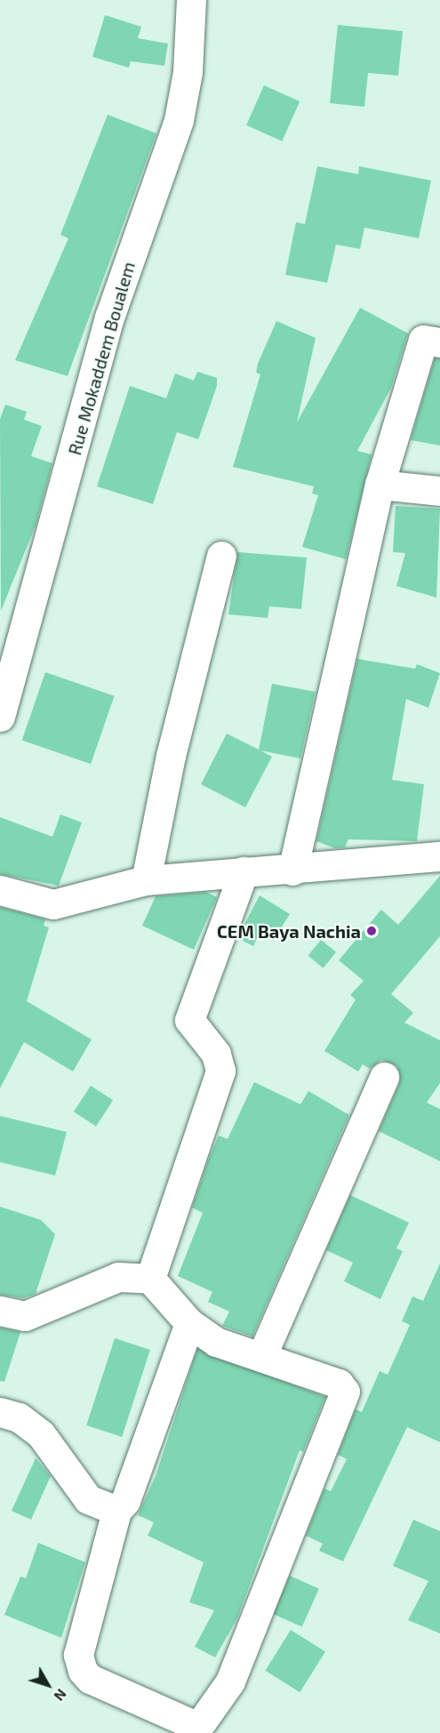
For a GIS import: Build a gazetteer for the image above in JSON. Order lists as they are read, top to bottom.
{
  "streets": {
    "street": ["Rue Mokaddem Boualem"]
  },
  "places": ["CEM Baya Nachia"],
  "north": "bottom right"
}
